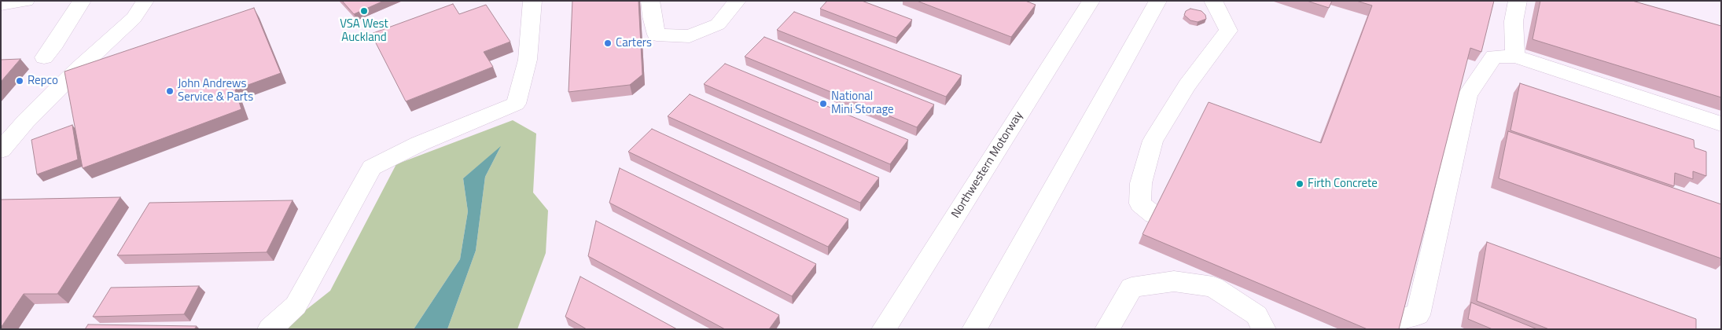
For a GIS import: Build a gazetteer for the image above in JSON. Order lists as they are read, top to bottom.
{
  "streets": {
    "main road": ["Northwestern Motorway"]
  },
  "places": [
    "VSA West Auckland",
    "Carters",
    "Repco",
    "John Andrews Service & Parts",
    "National Mini Storage",
    "Firth Concrete"
  ]
}
